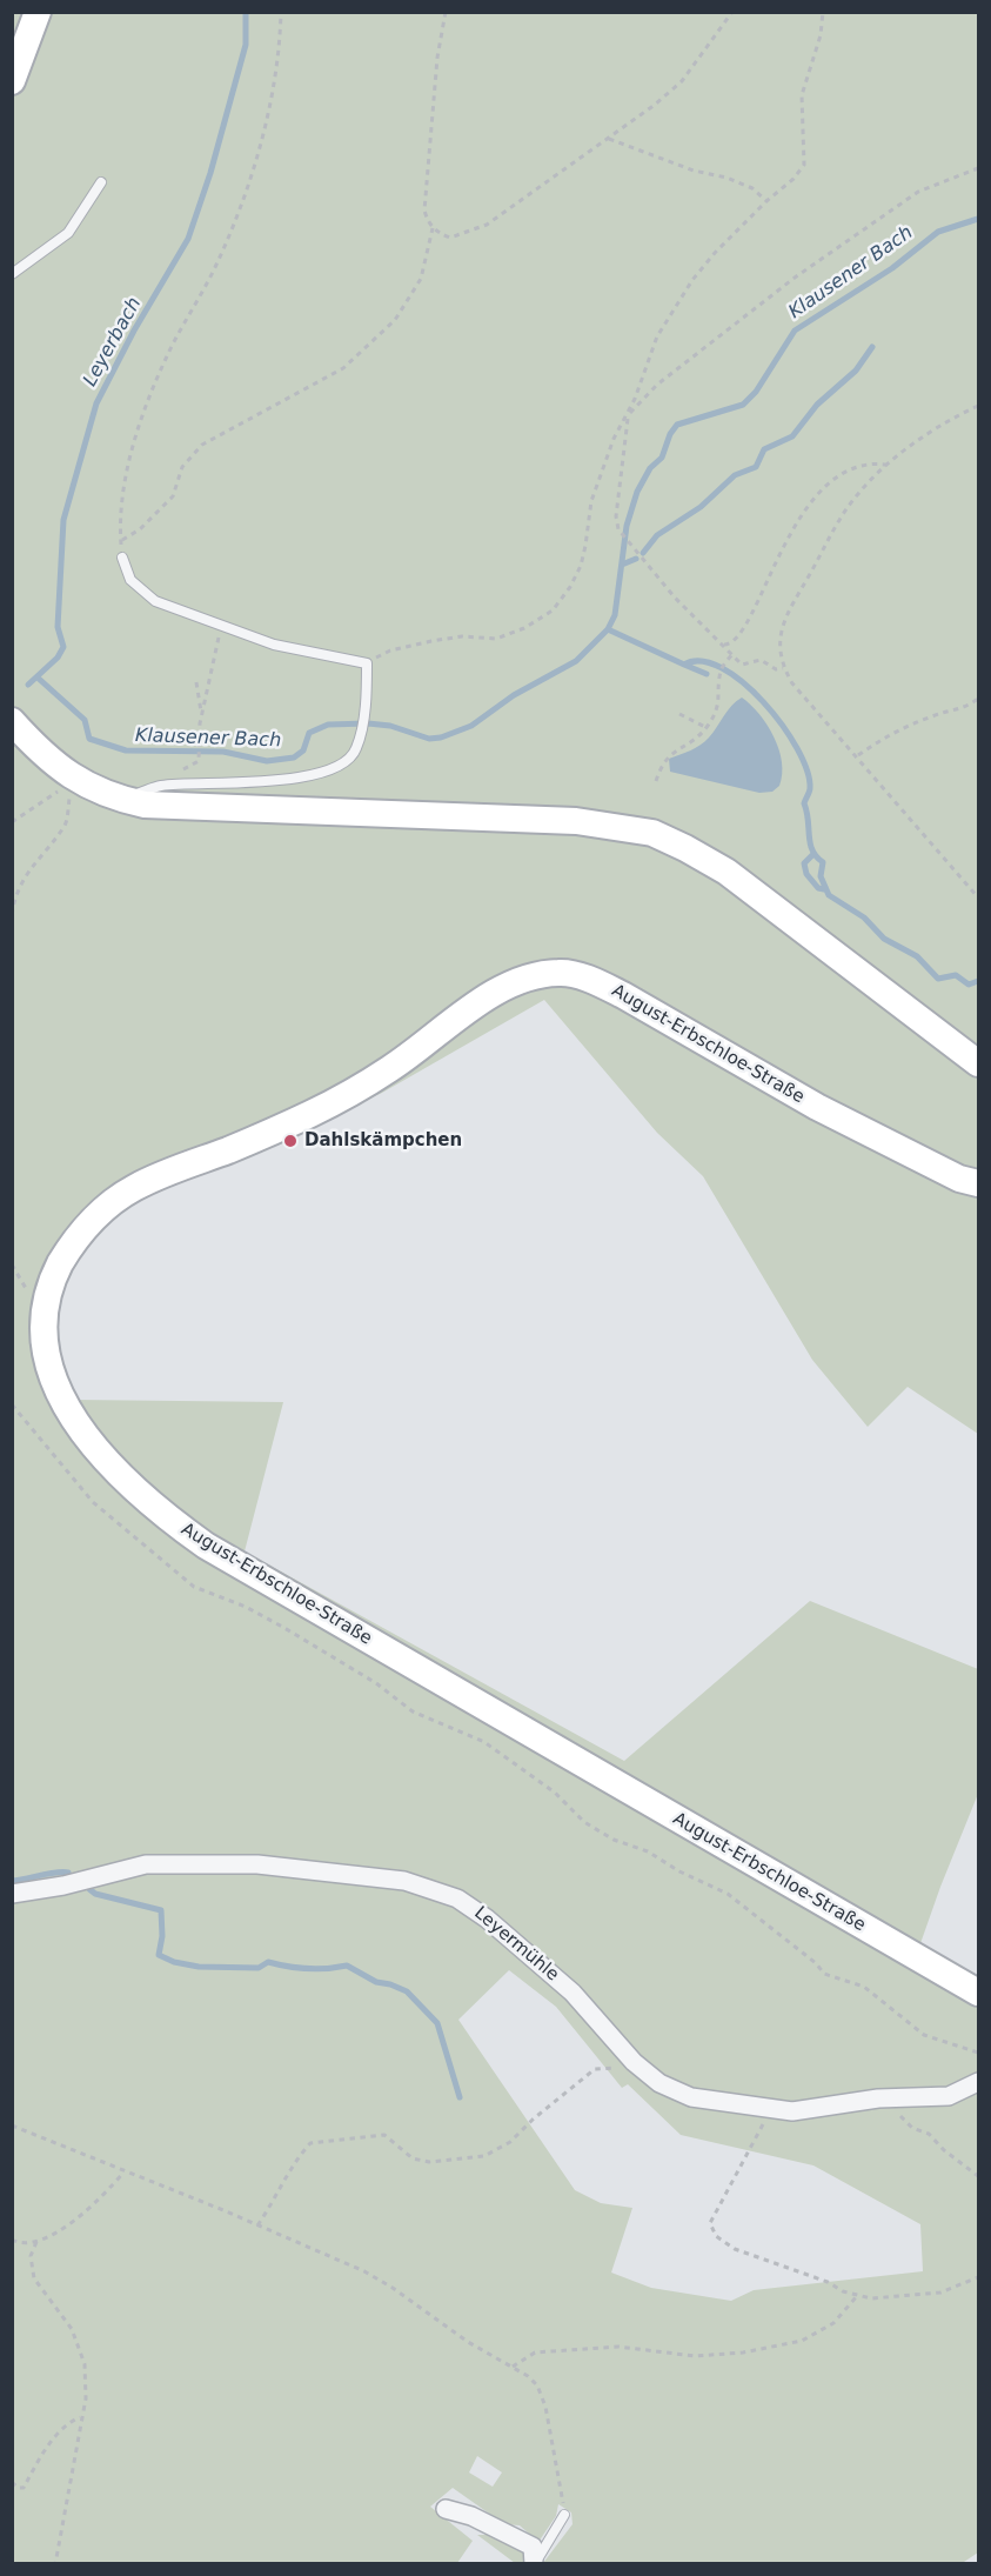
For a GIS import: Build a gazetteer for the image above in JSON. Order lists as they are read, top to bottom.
{
  "streets": {
    "main road": ["August-Erbschloe-Straße"],
    "street": ["Leyermühle"]
  },
  "water": ["Klausener Bach", "Leyerbach"],
  "places": ["Dahlskämpchen"]
}
